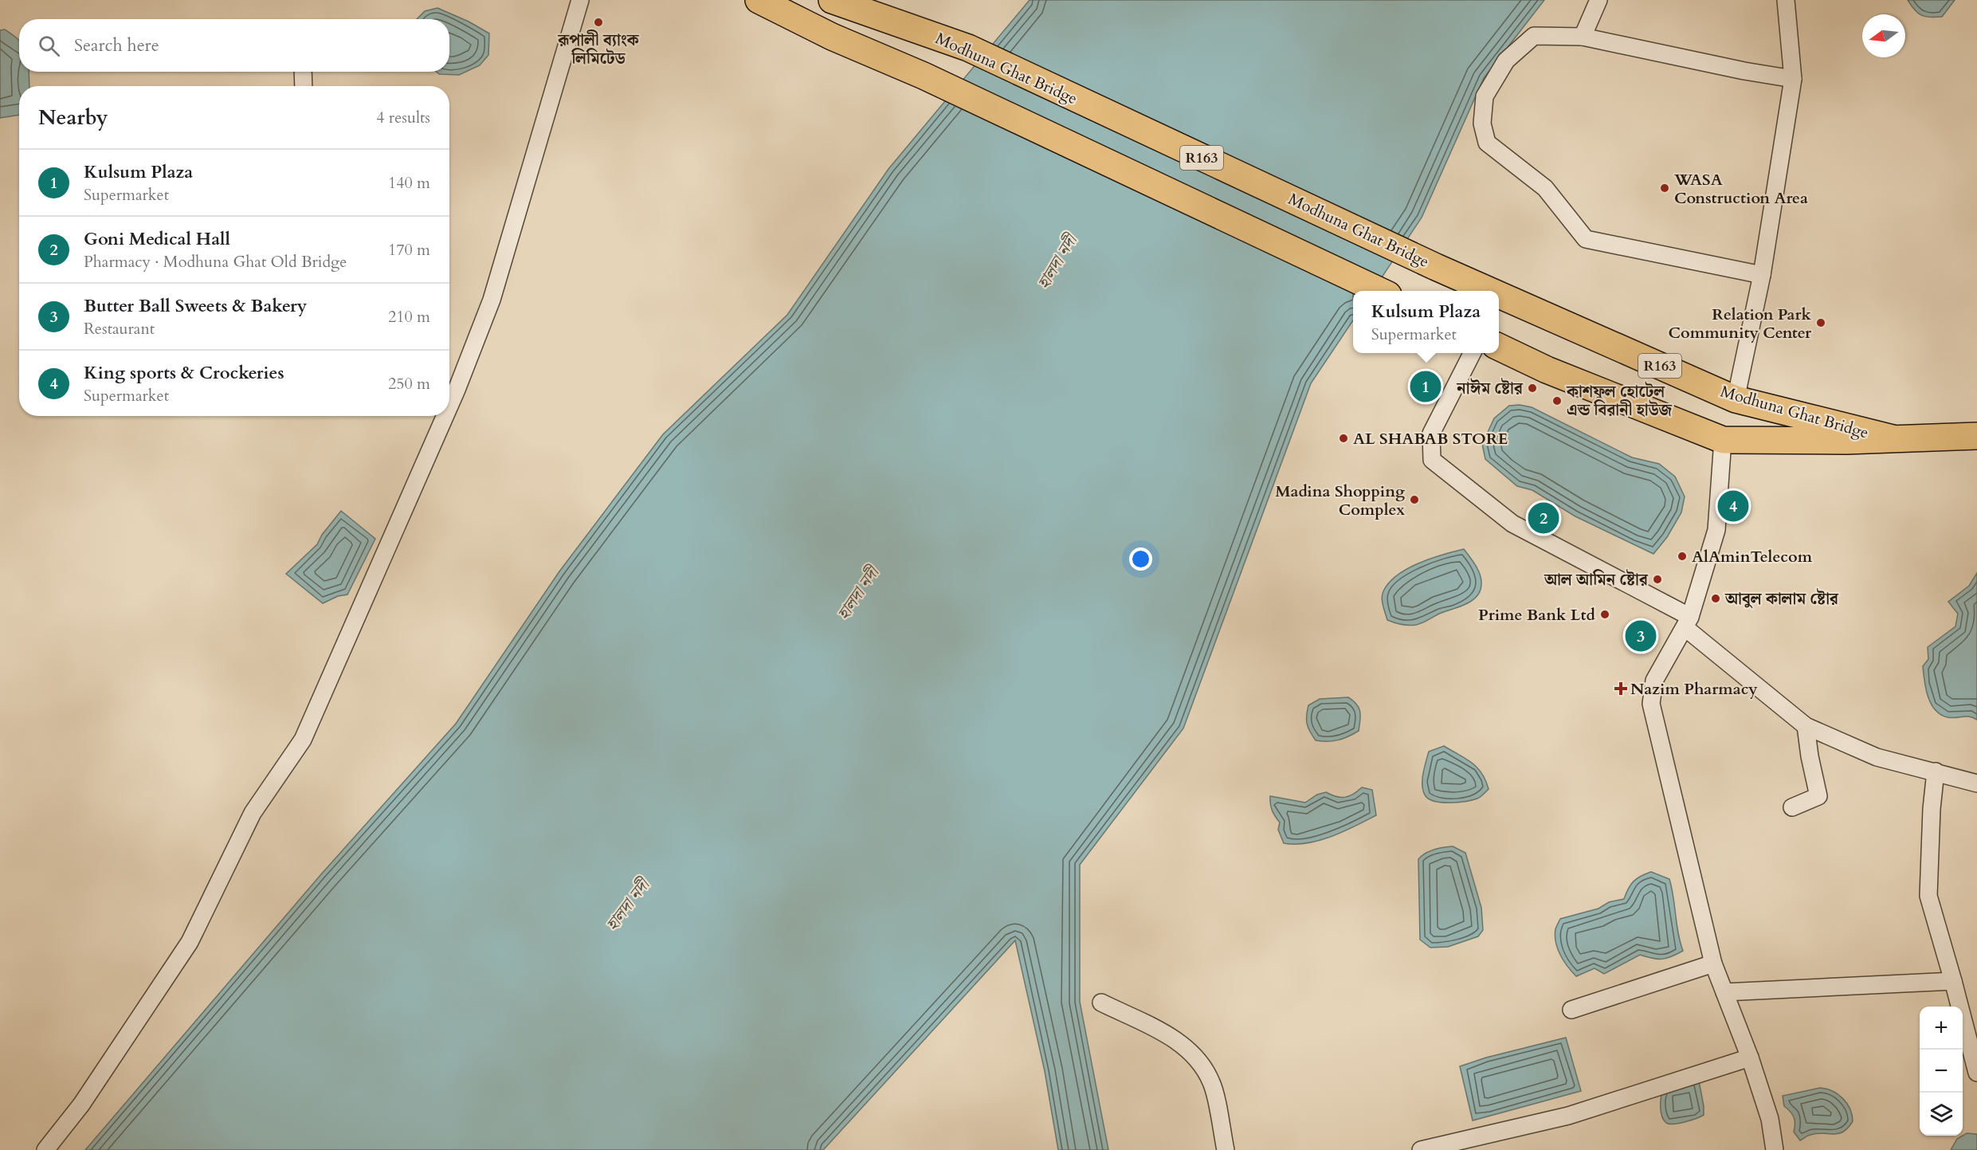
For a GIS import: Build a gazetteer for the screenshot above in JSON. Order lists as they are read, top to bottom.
{
  "streets": {
    "main road": ["Modhuna Ghat Bridge", "R163"]
  },
  "crossings": [
    ["Modhuna Ghat Bridge", "R163"]
  ],
  "water": ["হালদা নদী"],
  "places": {
    "other": [
      "রূপালী ব্যাংক লিমিটেড",
      "WASA Construction Area",
      "Relation Park Community Center",
      "নাঈম ষ্টোর",
      "কাশফুল হোটেল এন্ড বিরানী হাউজ",
      "AL SHABAB STORE",
      "Madina Shopping Complex",
      "AlAminTelecom",
      "আল আমিন ষ্টোর",
      "আবুল কালাম ষ্টোর",
      "Prime Bank Ltd"
    ],
    "health": ["Nazim Pharmacy"]
  },
  "north": "left",
  "page": {
    "search": "Search here",
    "heading": ["Nearby", "4 results"],
    "list": [
      {
        "mark": "1",
        "name": "Kulsum Plaza",
        "note": "Supermarket",
        "value": "140 m"
      },
      {
        "mark": "2",
        "name": "Goni Medical Hall",
        "note": "Pharmacy · Modhuna Ghat Old Bridge",
        "value": "170 m"
      },
      {
        "mark": "3",
        "name": "Butter Ball Sweets & Bakery",
        "note": "Restaurant",
        "value": "210 m"
      },
      {
        "mark": "4",
        "name": "King sports & Crockeries",
        "note": "Supermarket",
        "value": "250 m"
      }
    ],
    "popup": ["Kulsum Plaza", "Supermarket"],
    "pins": [
      "1",
      "4",
      "2",
      "3"
    ],
    "map_buttons": ["+", "−"]
  }
}
